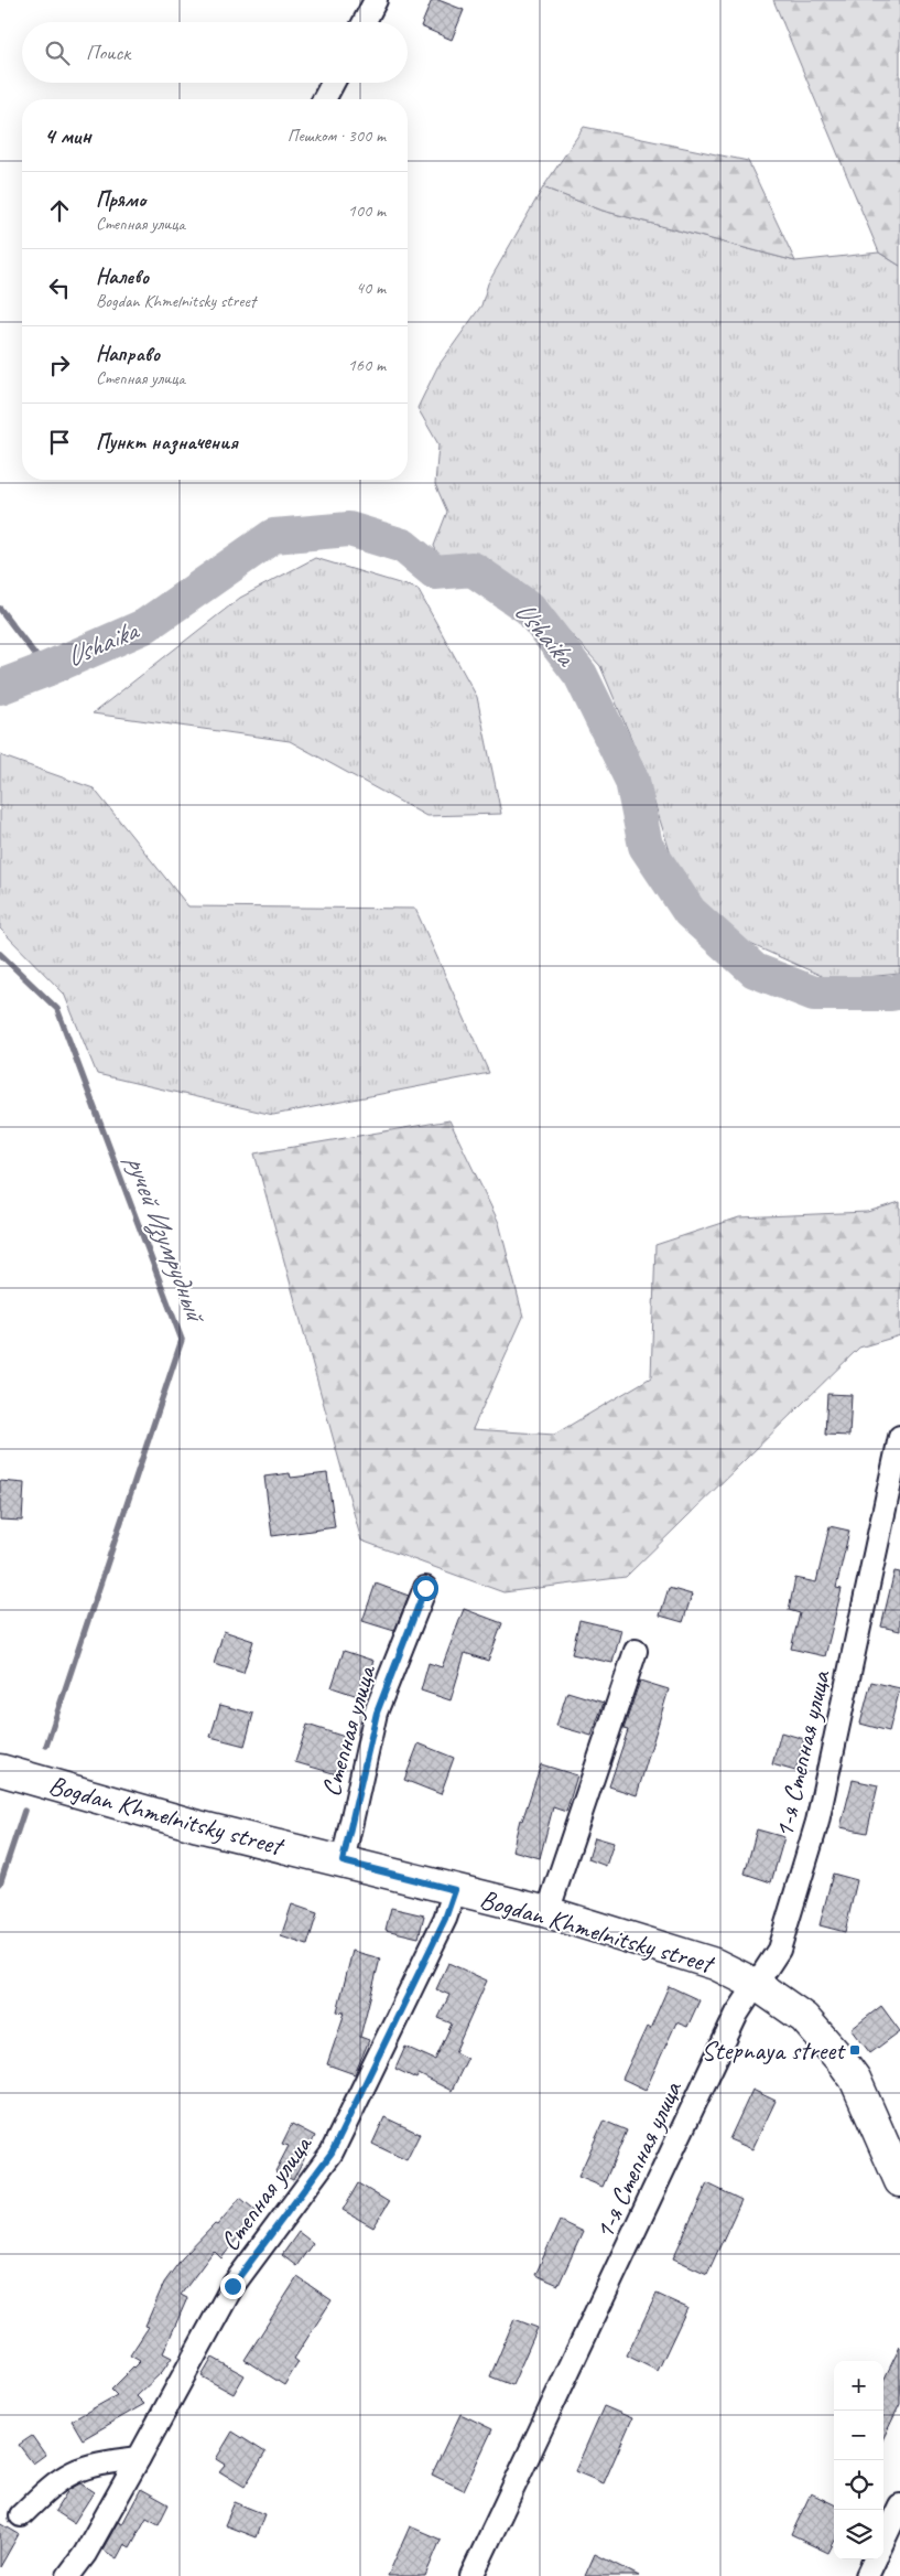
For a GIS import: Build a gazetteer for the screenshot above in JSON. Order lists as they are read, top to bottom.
{
  "streets": {
    "street": ["Степная улица", "1-я Степная улица", "Bogdan Khmelnitsky street"]
  },
  "crossings": [
    ["Степная улица", "Bogdan Khmelnitsky street"],
    ["1-я Степная улица", "Bogdan Khmelnitsky street"]
  ],
  "water": ["Ushaika", "ручей Изумрудный"],
  "places": {
    "transit": ["Stepnaya street"]
  },
  "page": {
    "search": "Поиск",
    "heading": ["4 мин", "Пешком · 300 m"],
    "list": [
      ["Прямо", "Степная улица", "100 m"],
      ["Налево", "Bogdan Khmelnitsky street", "40 m"],
      ["Направо", "Степная улица", "160 m"],
      "Пункт назначения"
    ],
    "map_buttons": ["+", "−"]
  }
}
